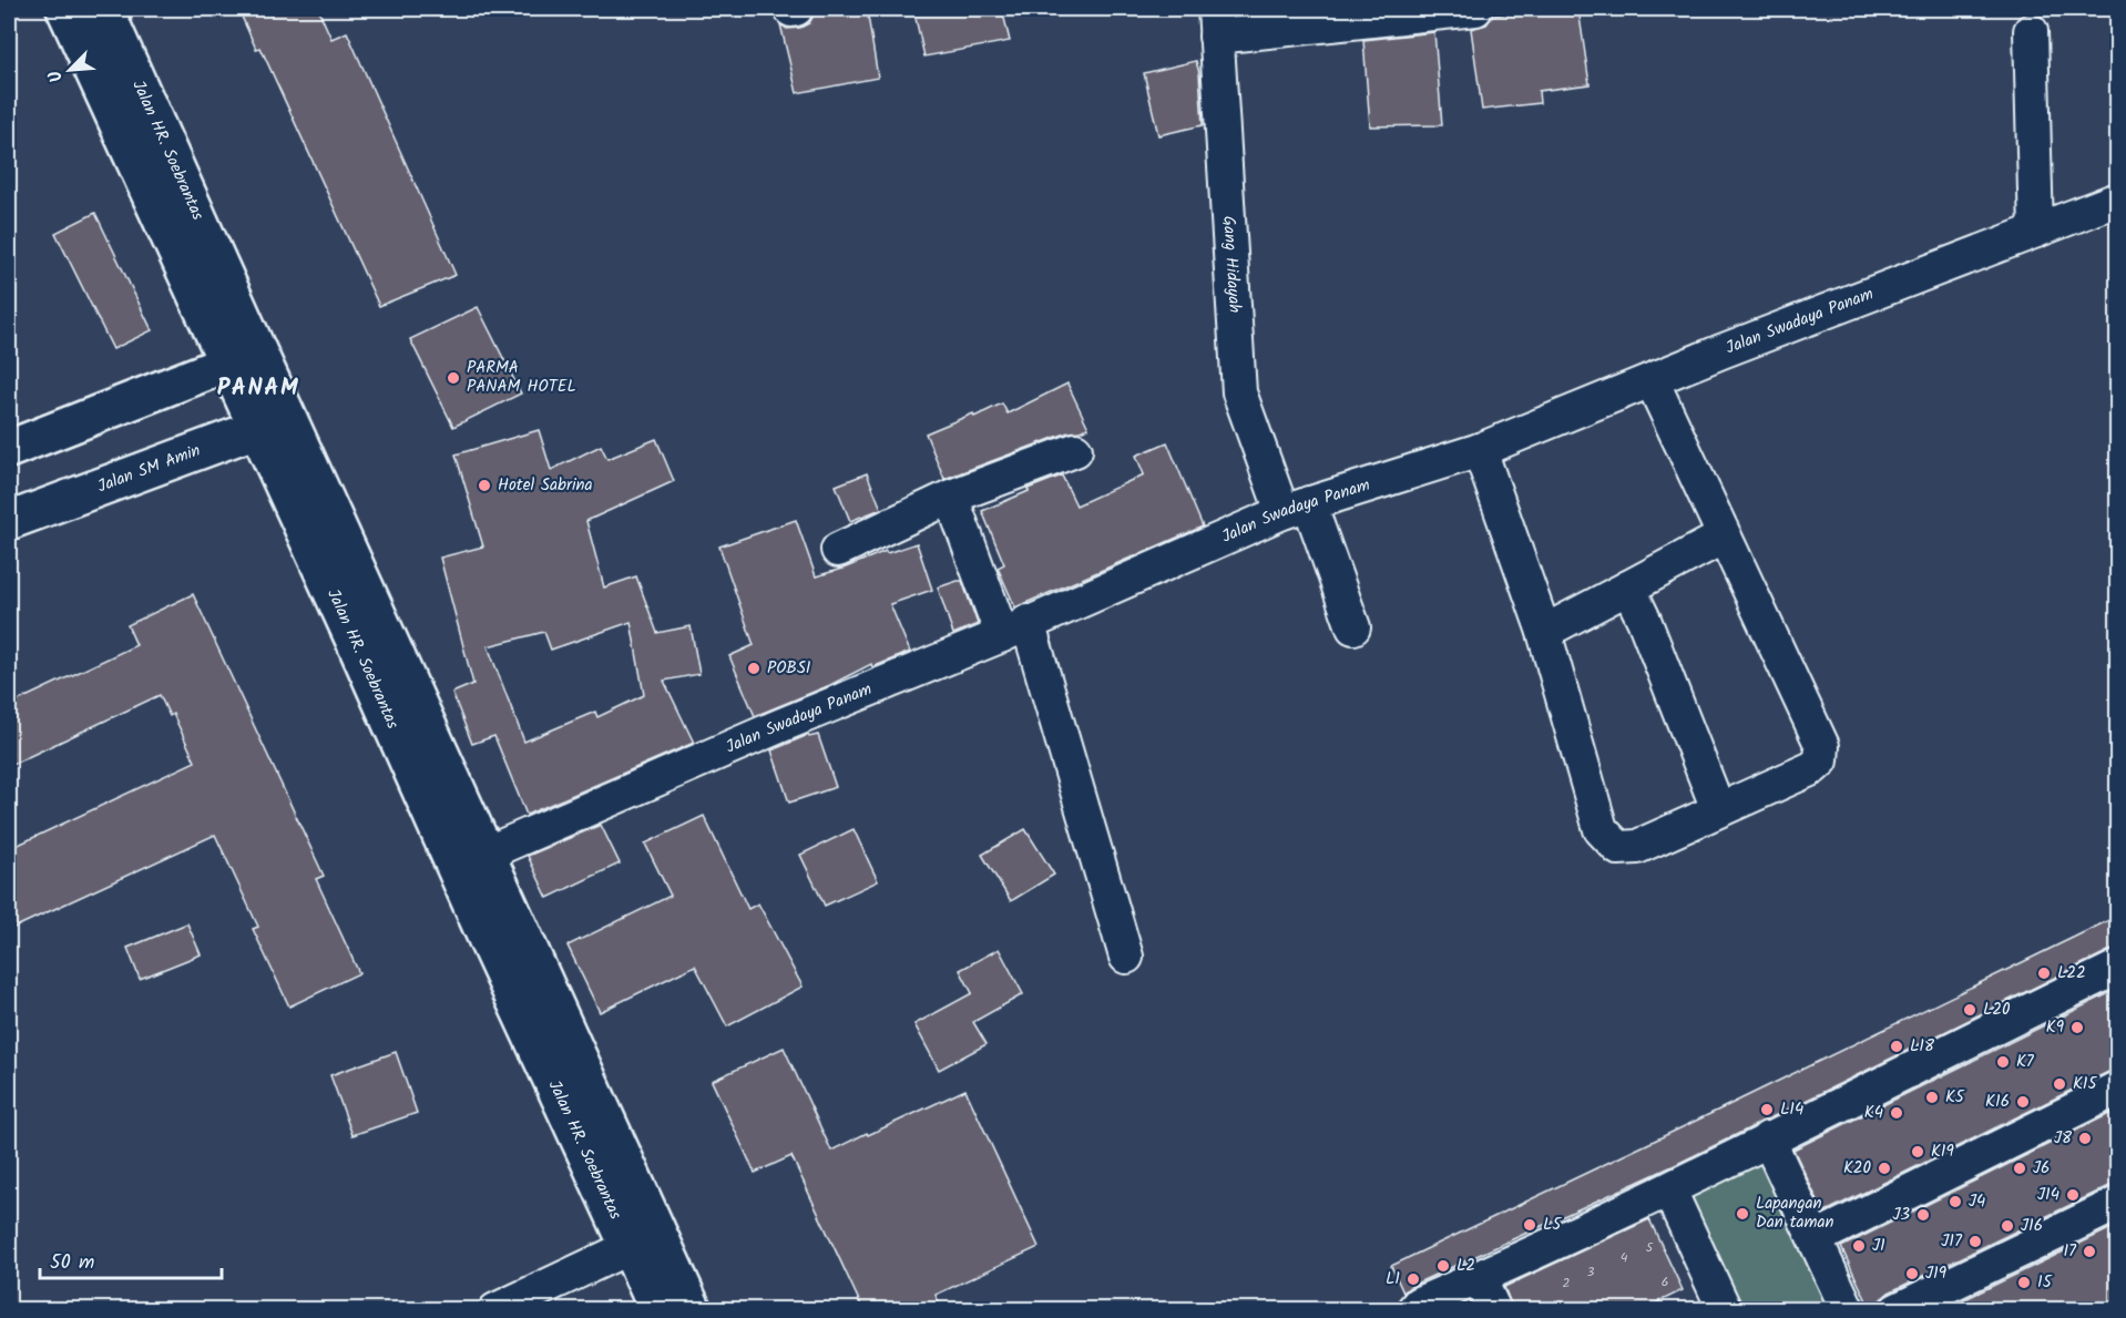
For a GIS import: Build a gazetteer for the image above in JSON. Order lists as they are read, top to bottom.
{
  "streets": {
    "main road": ["Jalan HR. Soebrantas", "Jalan SM Amin"],
    "street": ["Gang Hidayah", "Jalan Swadaya Panam"]
  },
  "crossings": [
    ["Jalan HR. Soebrantas", "Jalan Swadaya Panam"],
    ["Jalan HR. Soebrantas", "Jalan SM Amin"],
    ["Gang Hidayah", "Jalan Swadaya Panam"]
  ],
  "districts": ["PANAM"],
  "places": [
    "PARMA PANAM HOTEL",
    "Hotel Sabrina",
    "POBSI",
    "L22",
    "L20",
    "K9",
    "L18",
    "K7",
    "K15",
    "K5",
    "K16",
    "L14",
    "K4",
    "J8",
    "K19",
    "K20",
    "J6",
    "J14",
    "J4",
    "Lapangan Dan taman",
    "J3",
    "L5",
    "J16",
    "J17",
    "J1",
    "I7",
    "L2",
    "J19",
    "L1",
    "I5"
  ],
  "house_numbers": [
    "5",
    "4",
    "3",
    "6",
    "2"
  ],
  "scale_bar": "50 m",
  "north": "bottom left"
}
